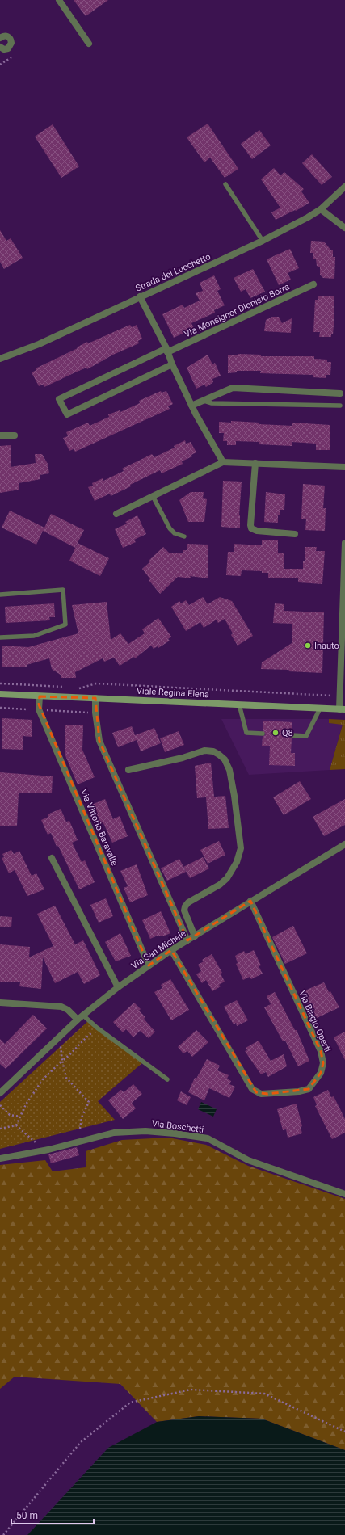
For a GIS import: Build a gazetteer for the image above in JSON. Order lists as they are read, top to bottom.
{
  "streets": {
    "main road": ["Viale Regina Elena"],
    "street": [
      "Strada del Lucchetto",
      "Via Monsignor Dionisio Borra",
      "Via Vittorio Baravalle",
      "Via San Michele",
      "Via Biagio Operti",
      "Via Boschetti"
    ]
  },
  "crossings": [
    ["Viale Regina Elena", "Via Vittorio Baravalle"],
    ["Via Vittorio Baravalle", "Via San Michele"],
    ["Via San Michele", "Via Biagio Operti"]
  ],
  "places": ["Inauto", "Q8"],
  "scale_bar": "50 m"
}
